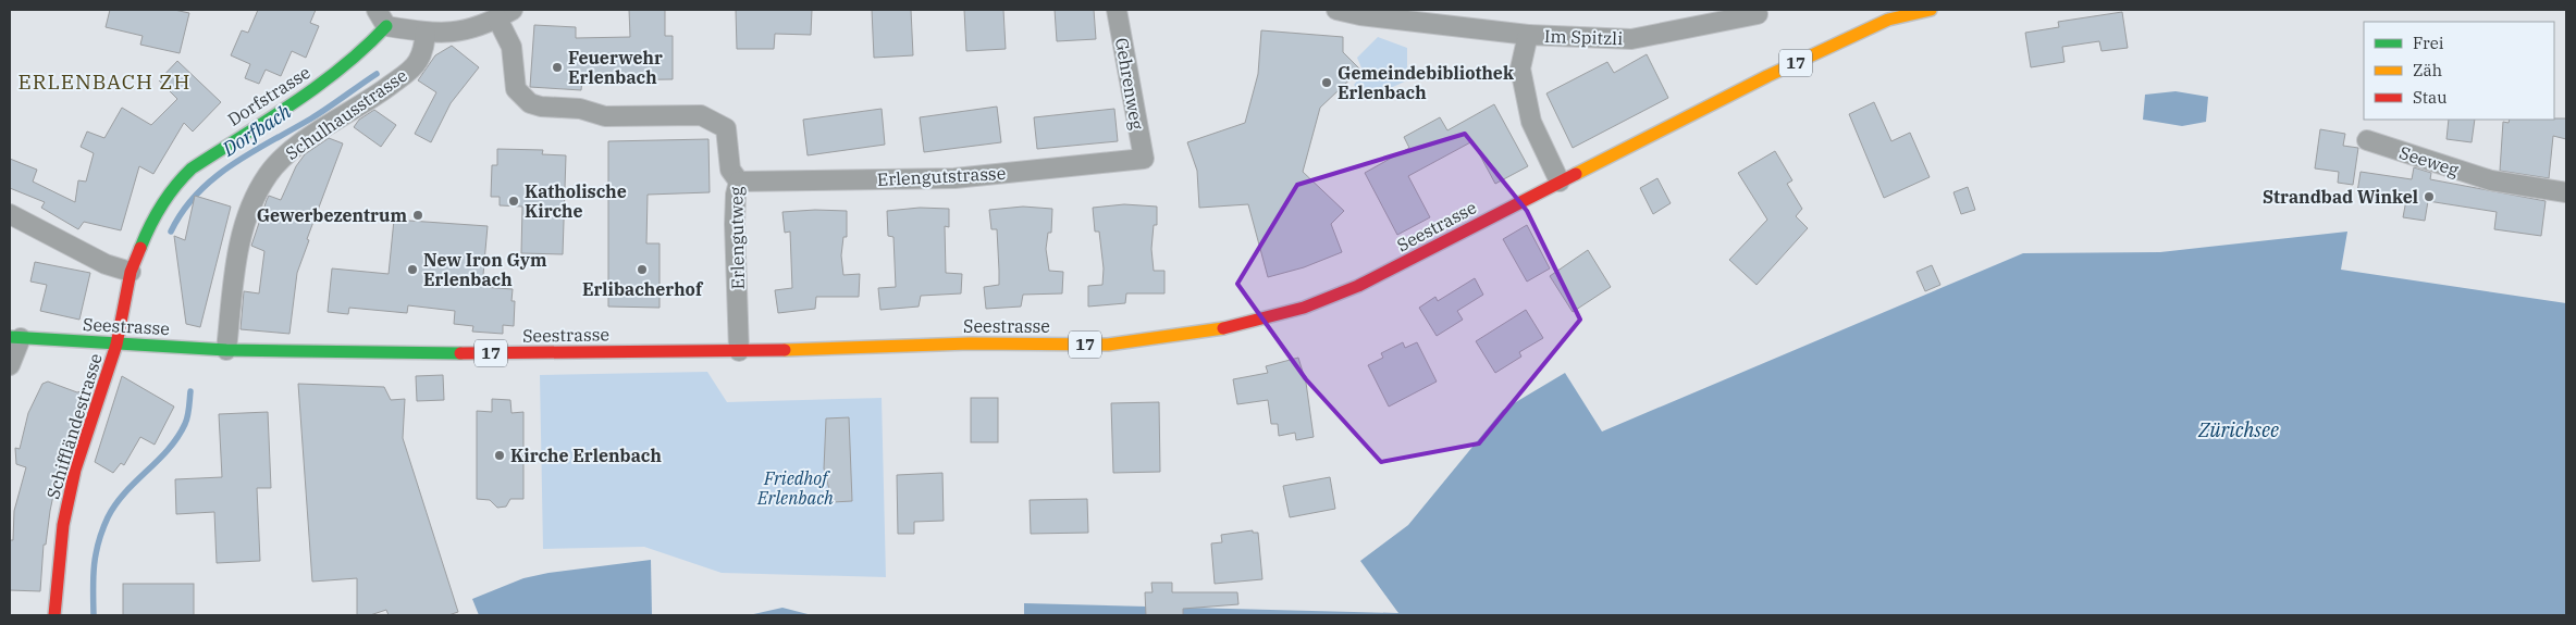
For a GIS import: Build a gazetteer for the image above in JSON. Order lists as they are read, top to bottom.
{
  "streets": {
    "main road": [
      "17",
      "Dorfstrasse",
      "Seestrasse",
      "Schiffländestrasse"
    ],
    "street": [
      "Im Spitzli",
      "Gehrenweg",
      "Schulhausstrasse",
      "Seeweg",
      "Erlengutstrasse",
      "Erlengutweg"
    ]
  },
  "crossings": [
    ["Im Spitzli", "Seestrasse"],
    ["Gehrenweg", "Erlengutstrasse"],
    ["Dorfstrasse", "Seestrasse"],
    ["Dorfstrasse", "Schiffländestrasse"],
    ["Schulhausstrasse", "Seestrasse"],
    ["Erlengutstrasse", "Erlengutweg"],
    ["Seestrasse", "Erlengutweg"],
    ["Seestrasse", "Schiffländestrasse"]
  ],
  "districts": ["ERLENBACH ZH"],
  "water": ["Dorfbach", "Zürichsee"],
  "parks": ["Friedhof Erlenbach"],
  "places": [
    "Feuerwehr Erlenbach",
    "Gemeindebibliothek Erlenbach",
    "Strandbad Winkel",
    "Katholische Kirche",
    "Gewerbezentrum",
    "New Iron Gym Erlenbach",
    "Erlibacherhof",
    "Kirche Erlenbach"
  ],
  "legend": ["Frei", "Zäh", "Stau"]
}
